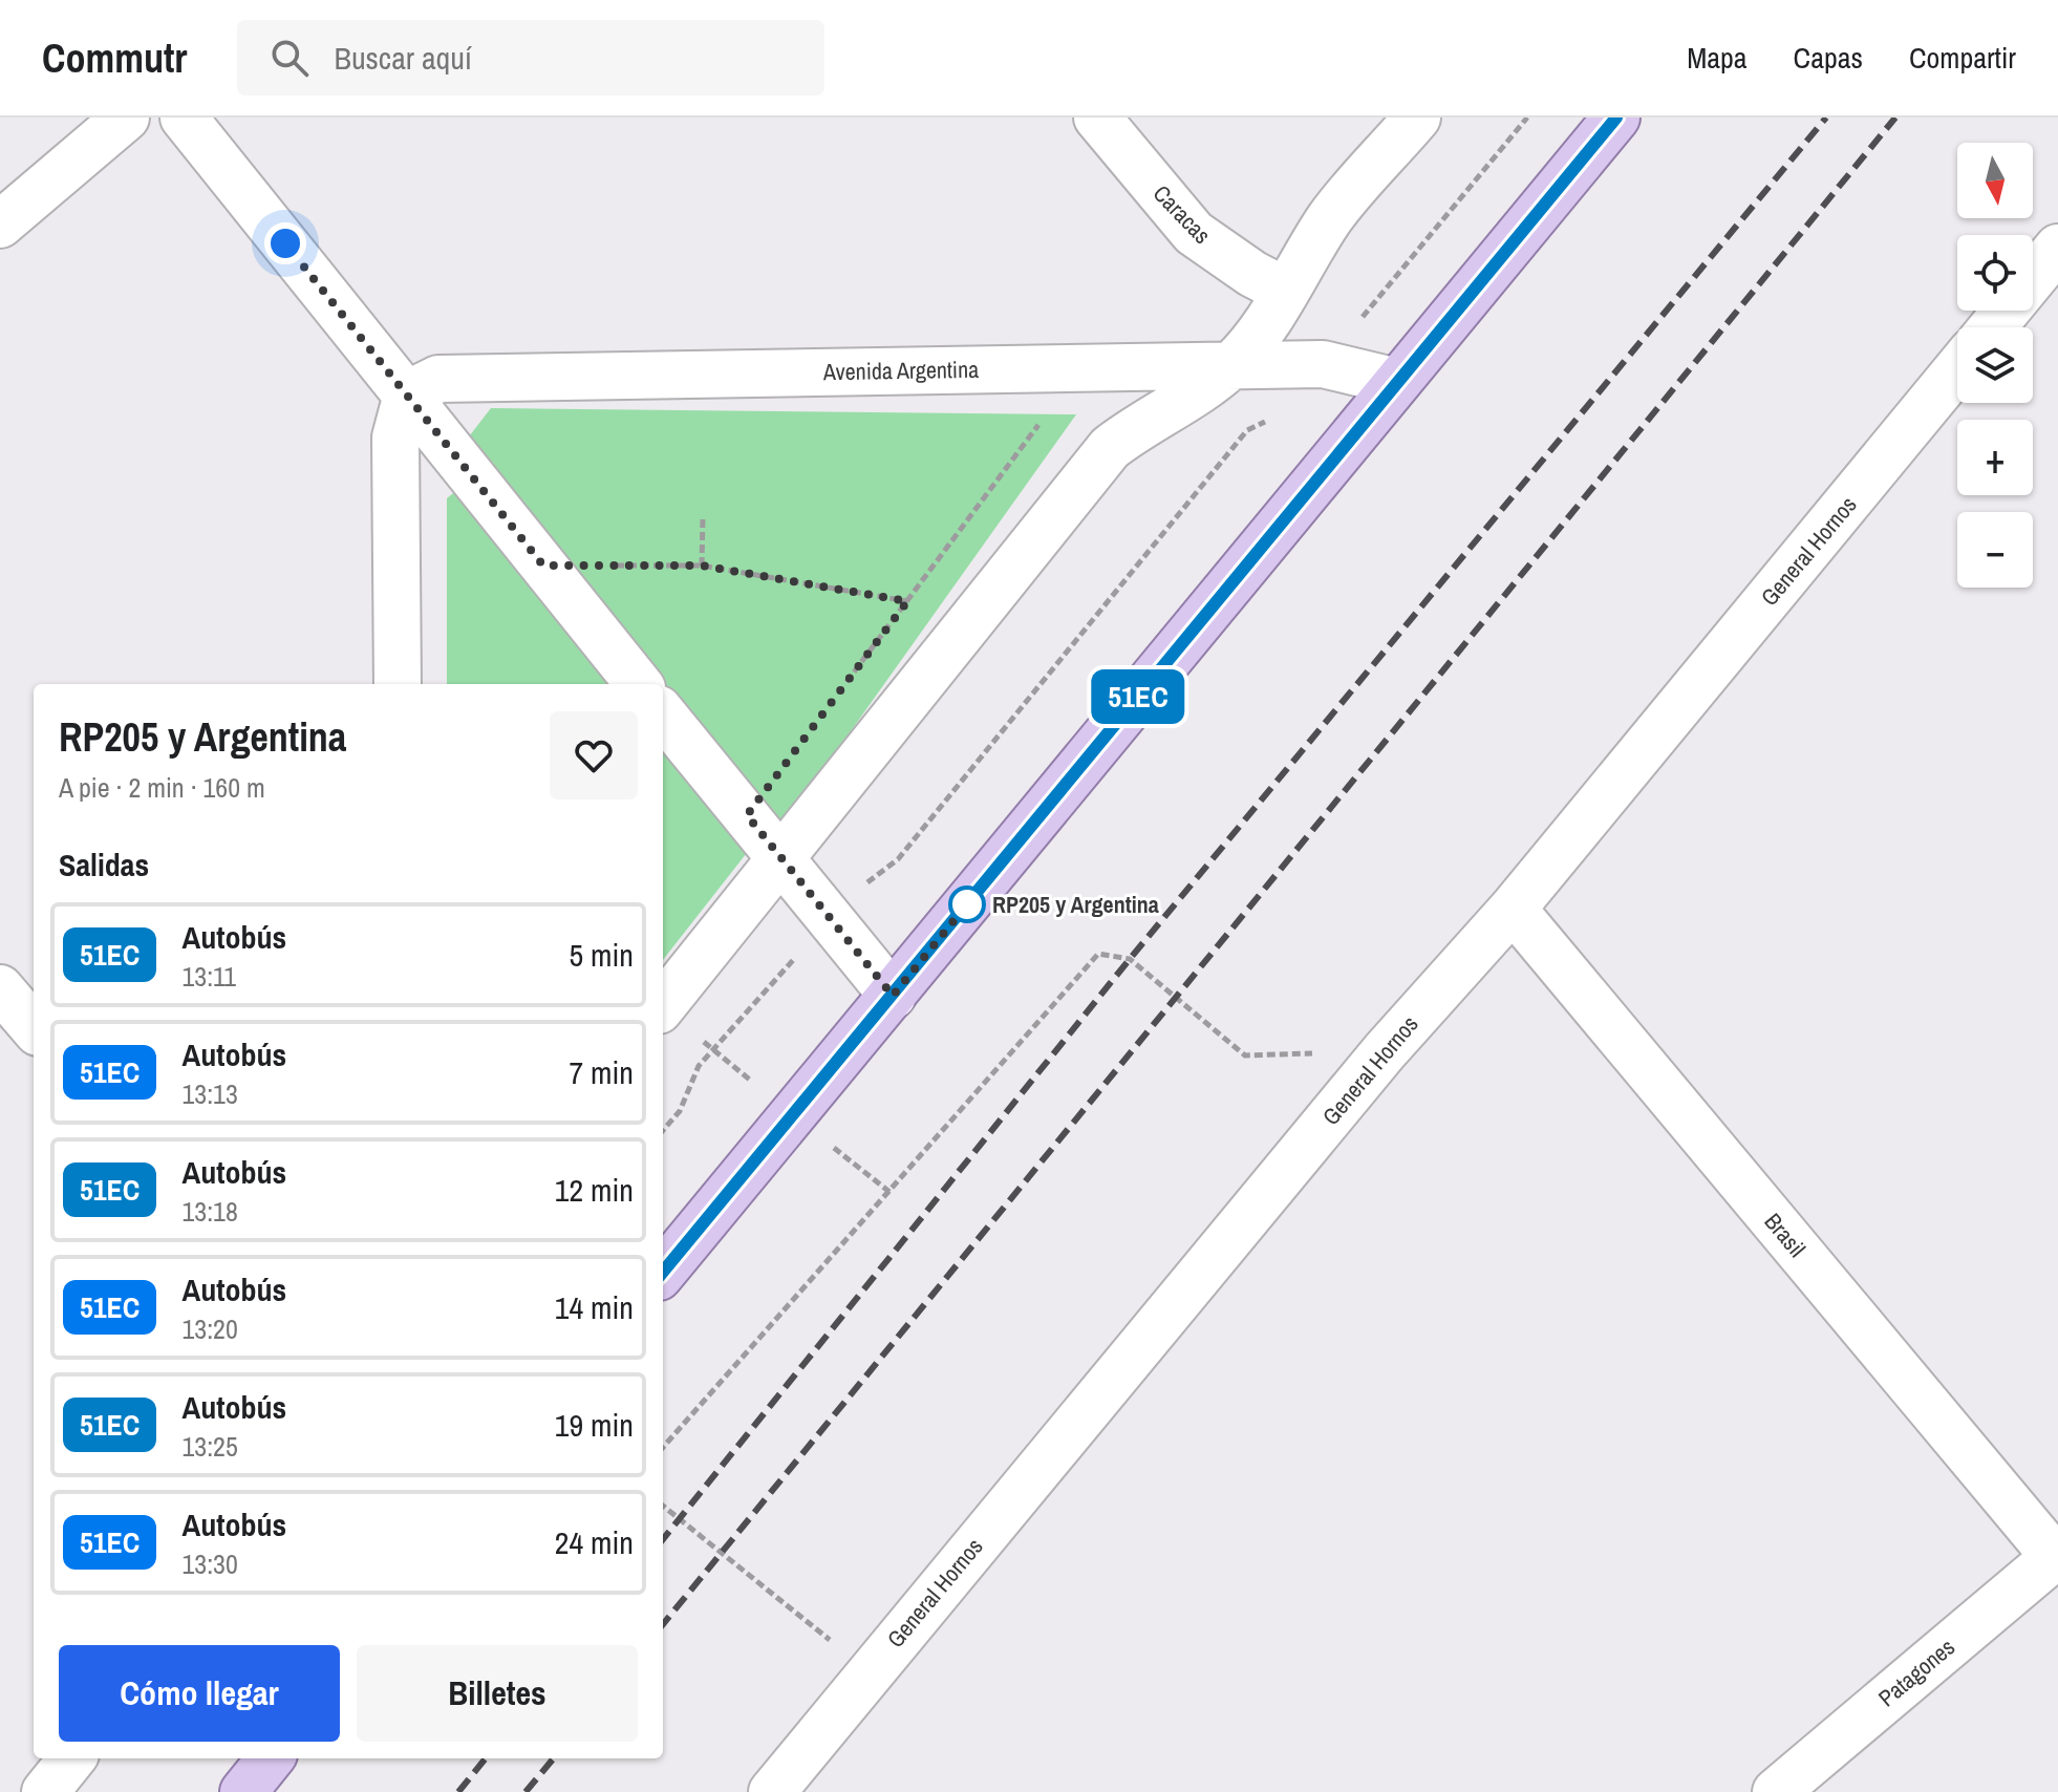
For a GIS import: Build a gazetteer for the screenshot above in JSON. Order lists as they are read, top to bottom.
{
  "streets": {
    "street": [
      "Caracas",
      "Avenida Argentina",
      "General Hornos",
      "Brasil",
      "Patagones"
    ]
  },
  "crossings": [
    ["General Hornos", "Brasil"],
    ["Brasil", "Patagones"]
  ],
  "places": ["RP205 y Argentina"],
  "lines": ["bus line 51EC"],
  "north": "bottom",
  "page": {
    "header": "Commutr",
    "search": "Buscar aquí",
    "nav": ["Mapa", "Capas", "Compartir"],
    "on_map": "51EC",
    "map_buttons": ["+", "−"],
    "heading": [
      ["RP205 y Argentina", "A pie · 2 min · 160 m"],
      "Salidas"
    ],
    "list": [
      {
        "mark": "51EC",
        "name": "Autobús",
        "note": "13:11",
        "value": "5 min"
      },
      {
        "mark": "51EC",
        "name": "Autobús",
        "note": "13:13",
        "value": "7 min"
      },
      {
        "mark": "51EC",
        "name": "Autobús",
        "note": "13:18",
        "value": "12 min"
      },
      {
        "mark": "51EC",
        "name": "Autobús",
        "note": "13:20",
        "value": "14 min"
      },
      {
        "mark": "51EC",
        "name": "Autobús",
        "note": "13:25",
        "value": "19 min"
      },
      {
        "mark": "51EC",
        "name": "Autobús",
        "note": "13:30",
        "value": "24 min"
      }
    ],
    "buttons": ["Cómo llegar", "Billetes"]
  }
}
